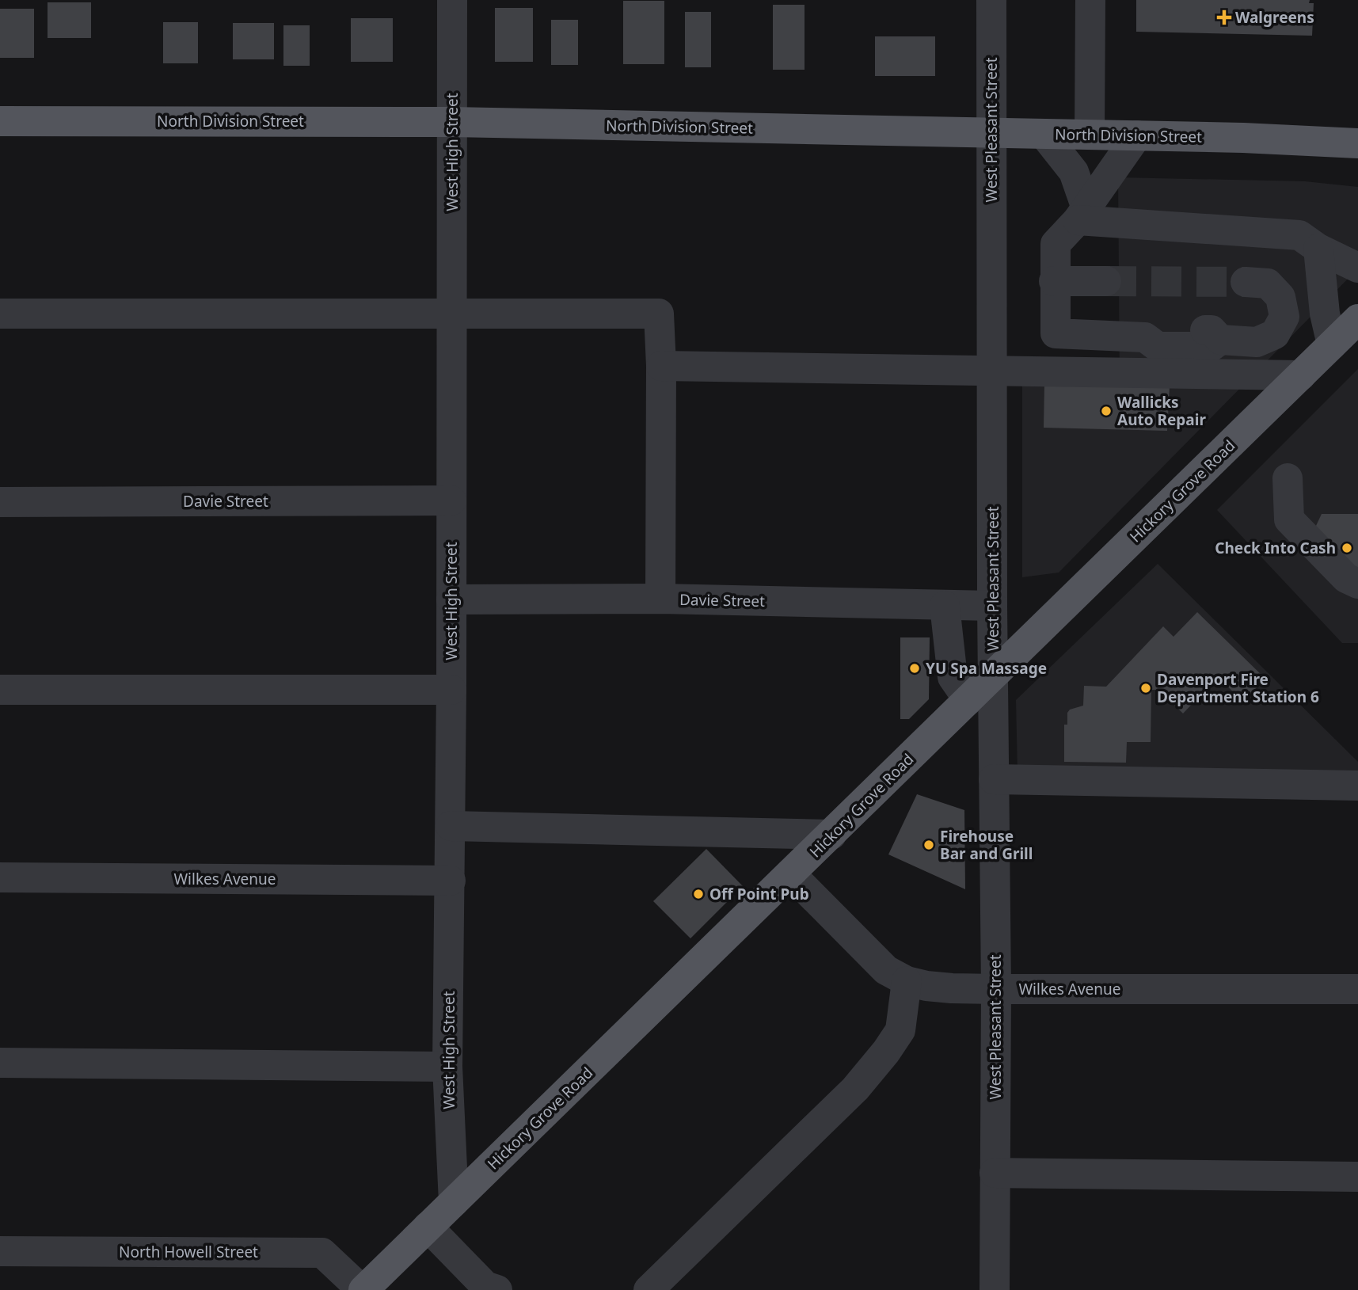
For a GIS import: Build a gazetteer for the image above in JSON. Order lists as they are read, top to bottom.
{
  "streets": {
    "main road": ["North Division Street", "Hickory Grove Road"],
    "street": [
      "West Pleasant Street",
      "West High Street",
      "Davie Street",
      "Wilkes Avenue",
      "North Howell Street"
    ]
  },
  "crossings": [
    ["North Division Street", "West Pleasant Street"],
    ["North Division Street", "West High Street"],
    ["West Pleasant Street", "Hickory Grove Road"],
    ["West Pleasant Street", "Davie Street"],
    ["West Pleasant Street", "Wilkes Avenue"],
    ["West High Street", "Hickory Grove Road"],
    ["West High Street", "Davie Street"],
    ["West High Street", "Wilkes Avenue"],
    ["Hickory Grove Road", "Wilkes Avenue"],
    ["Hickory Grove Road", "North Howell Street"]
  ],
  "places": {
    "health": ["Walgreens"],
    "other": [
      "Wallicks Auto Repair",
      "Check Into Cash",
      "YU Spa Massage",
      "Davenport Fire Department Station 6",
      "Firehouse Bar and Grill",
      "Off Point Pub"
    ]
  }
}
